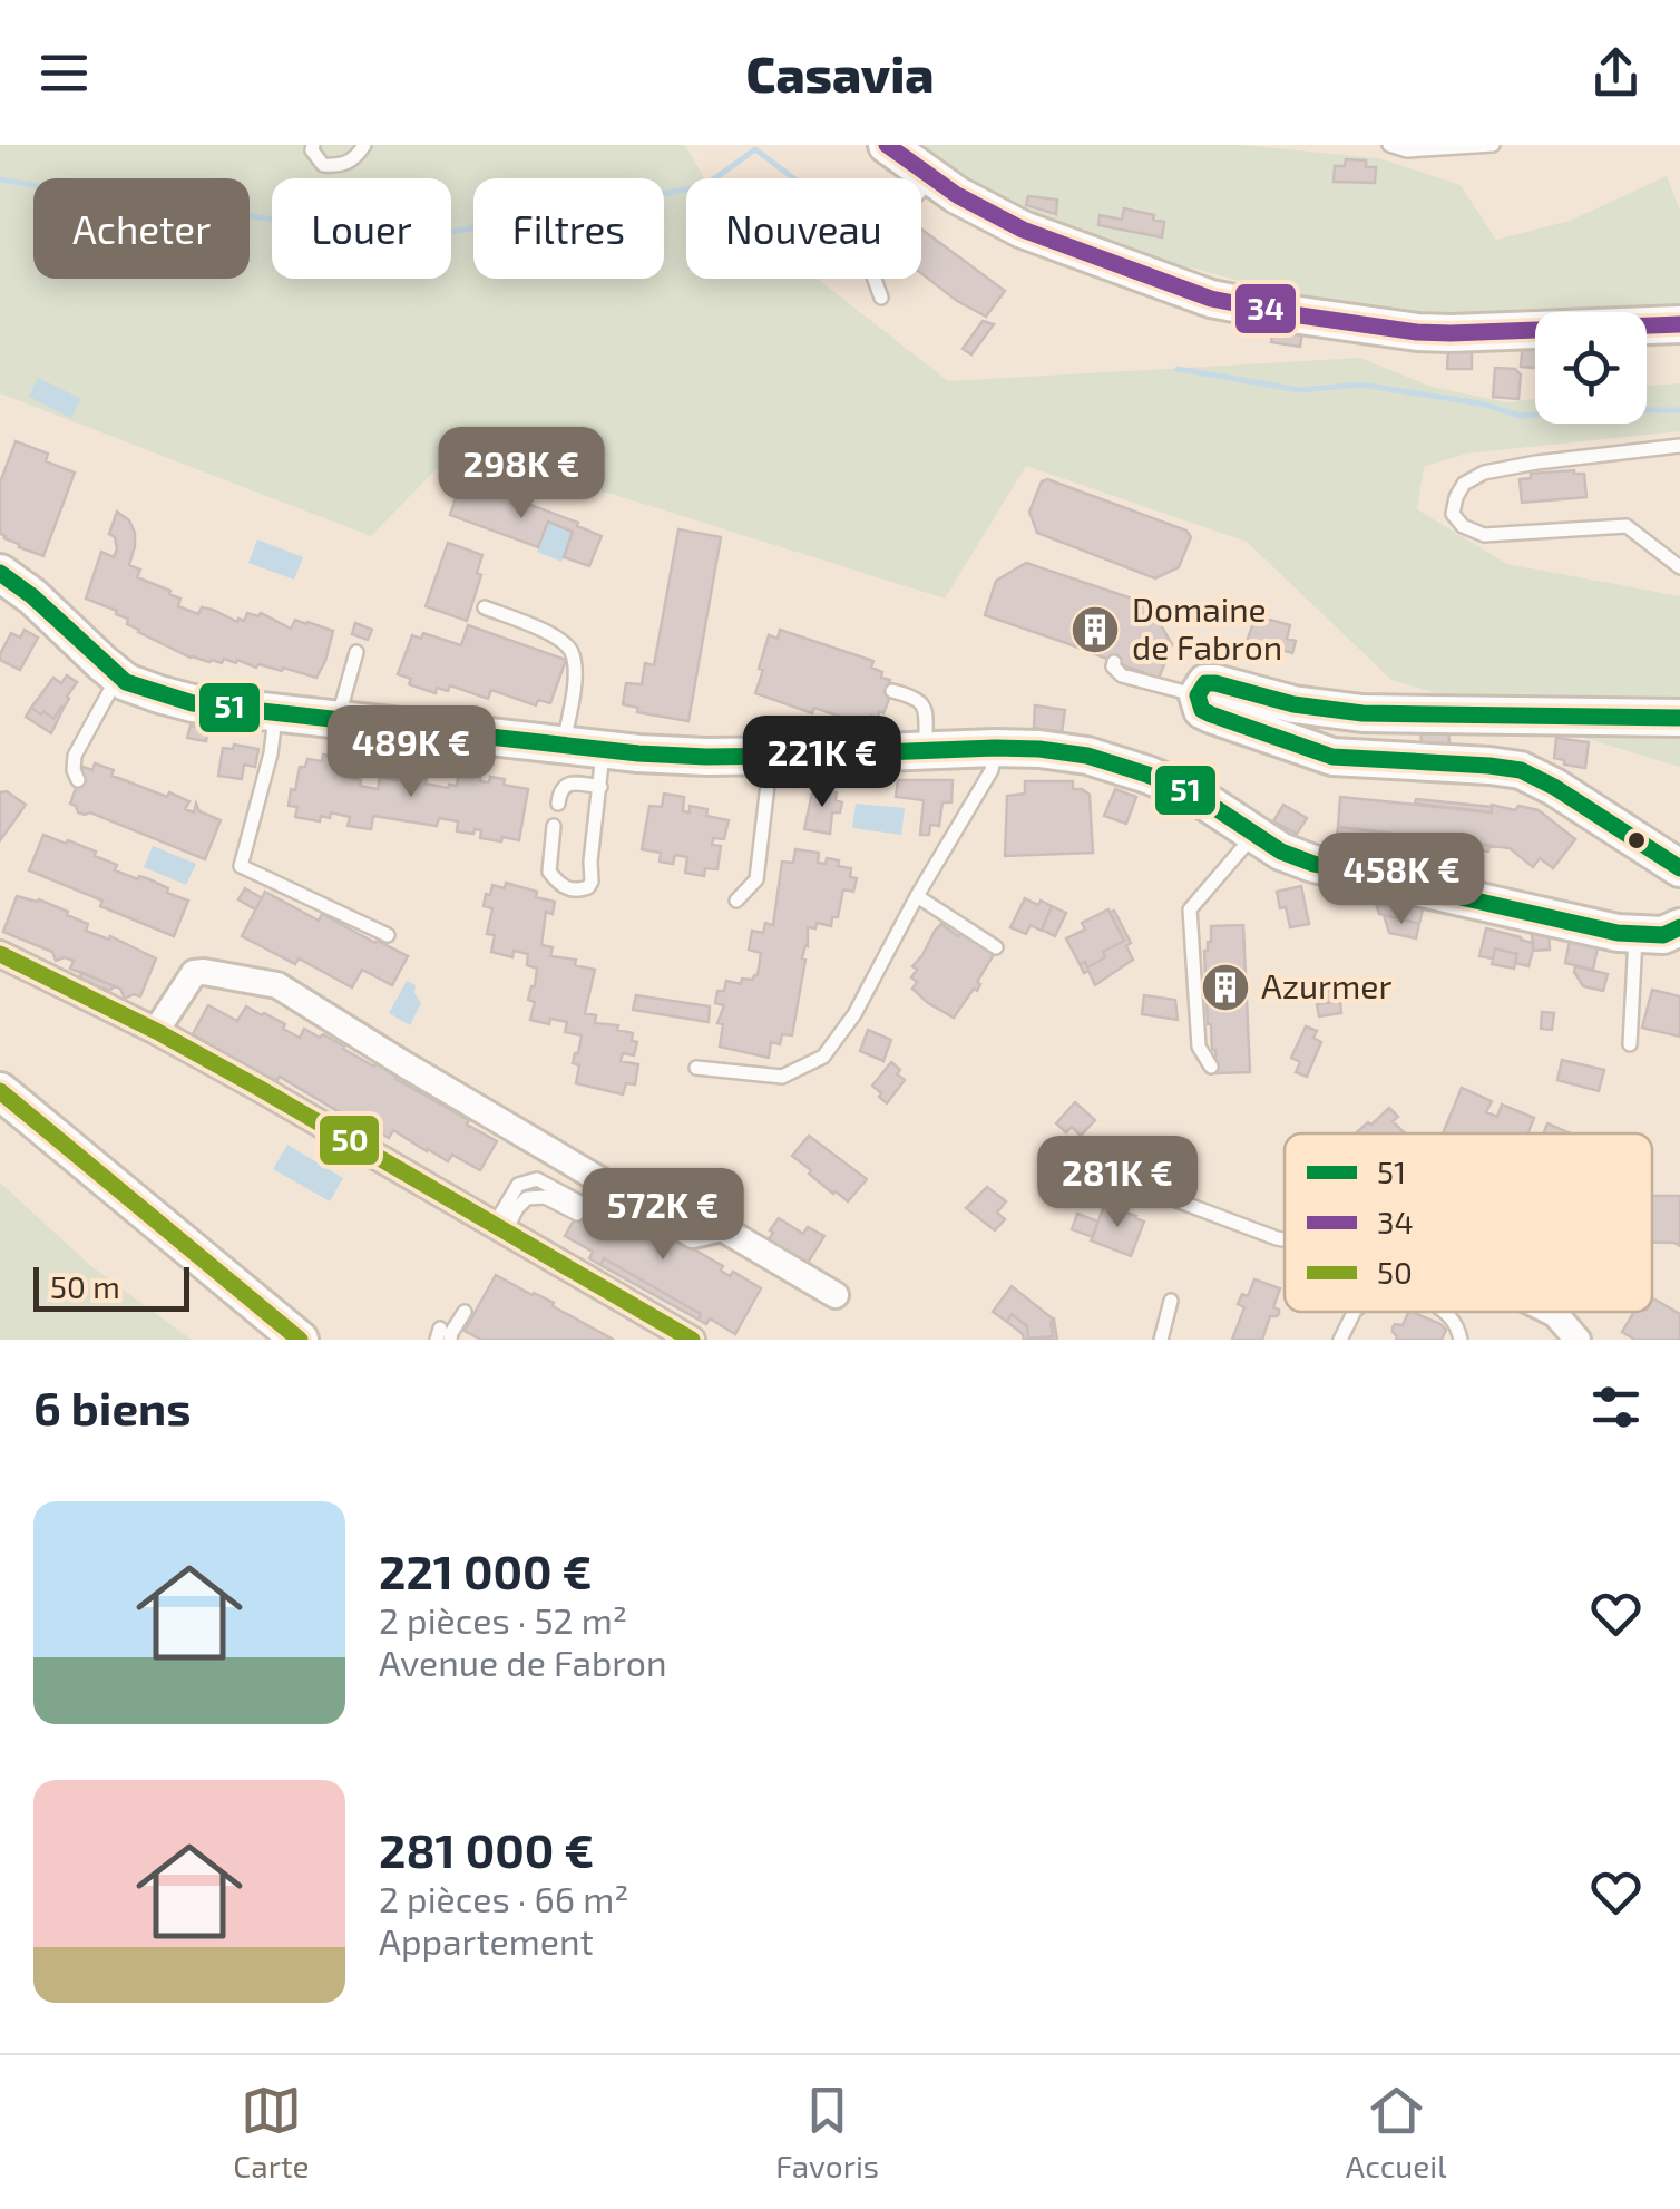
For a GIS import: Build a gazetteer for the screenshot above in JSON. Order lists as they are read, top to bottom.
{
  "places": {
    "building": ["Domaine de Fabron", "Azurmer"]
  },
  "lines": ["transit line 34", "transit line 51", "transit line 50"],
  "legend": ["51", "34", "50"],
  "scale_bar": "50 m",
  "page": {
    "header": "Casavia",
    "chip": [
      "Acheter",
      "Louer",
      "Filtres",
      "Nouveau"
    ],
    "price": [
      "298K €",
      "489K €",
      "221K €",
      "458K €",
      "281K €",
      "572K €"
    ],
    "scale": "50 m",
    "heading": "6 biens",
    "list": [
      {
        "name": "221 000 €",
        "note": "2 pièces · 52 m² · Avenue de Fabron"
      },
      {
        "name": "281 000 €",
        "note": "2 pièces · 66 m² · Appartement"
      }
    ],
    "tabs": ["Carte", "Favoris", "Accueil"]
  }
}
